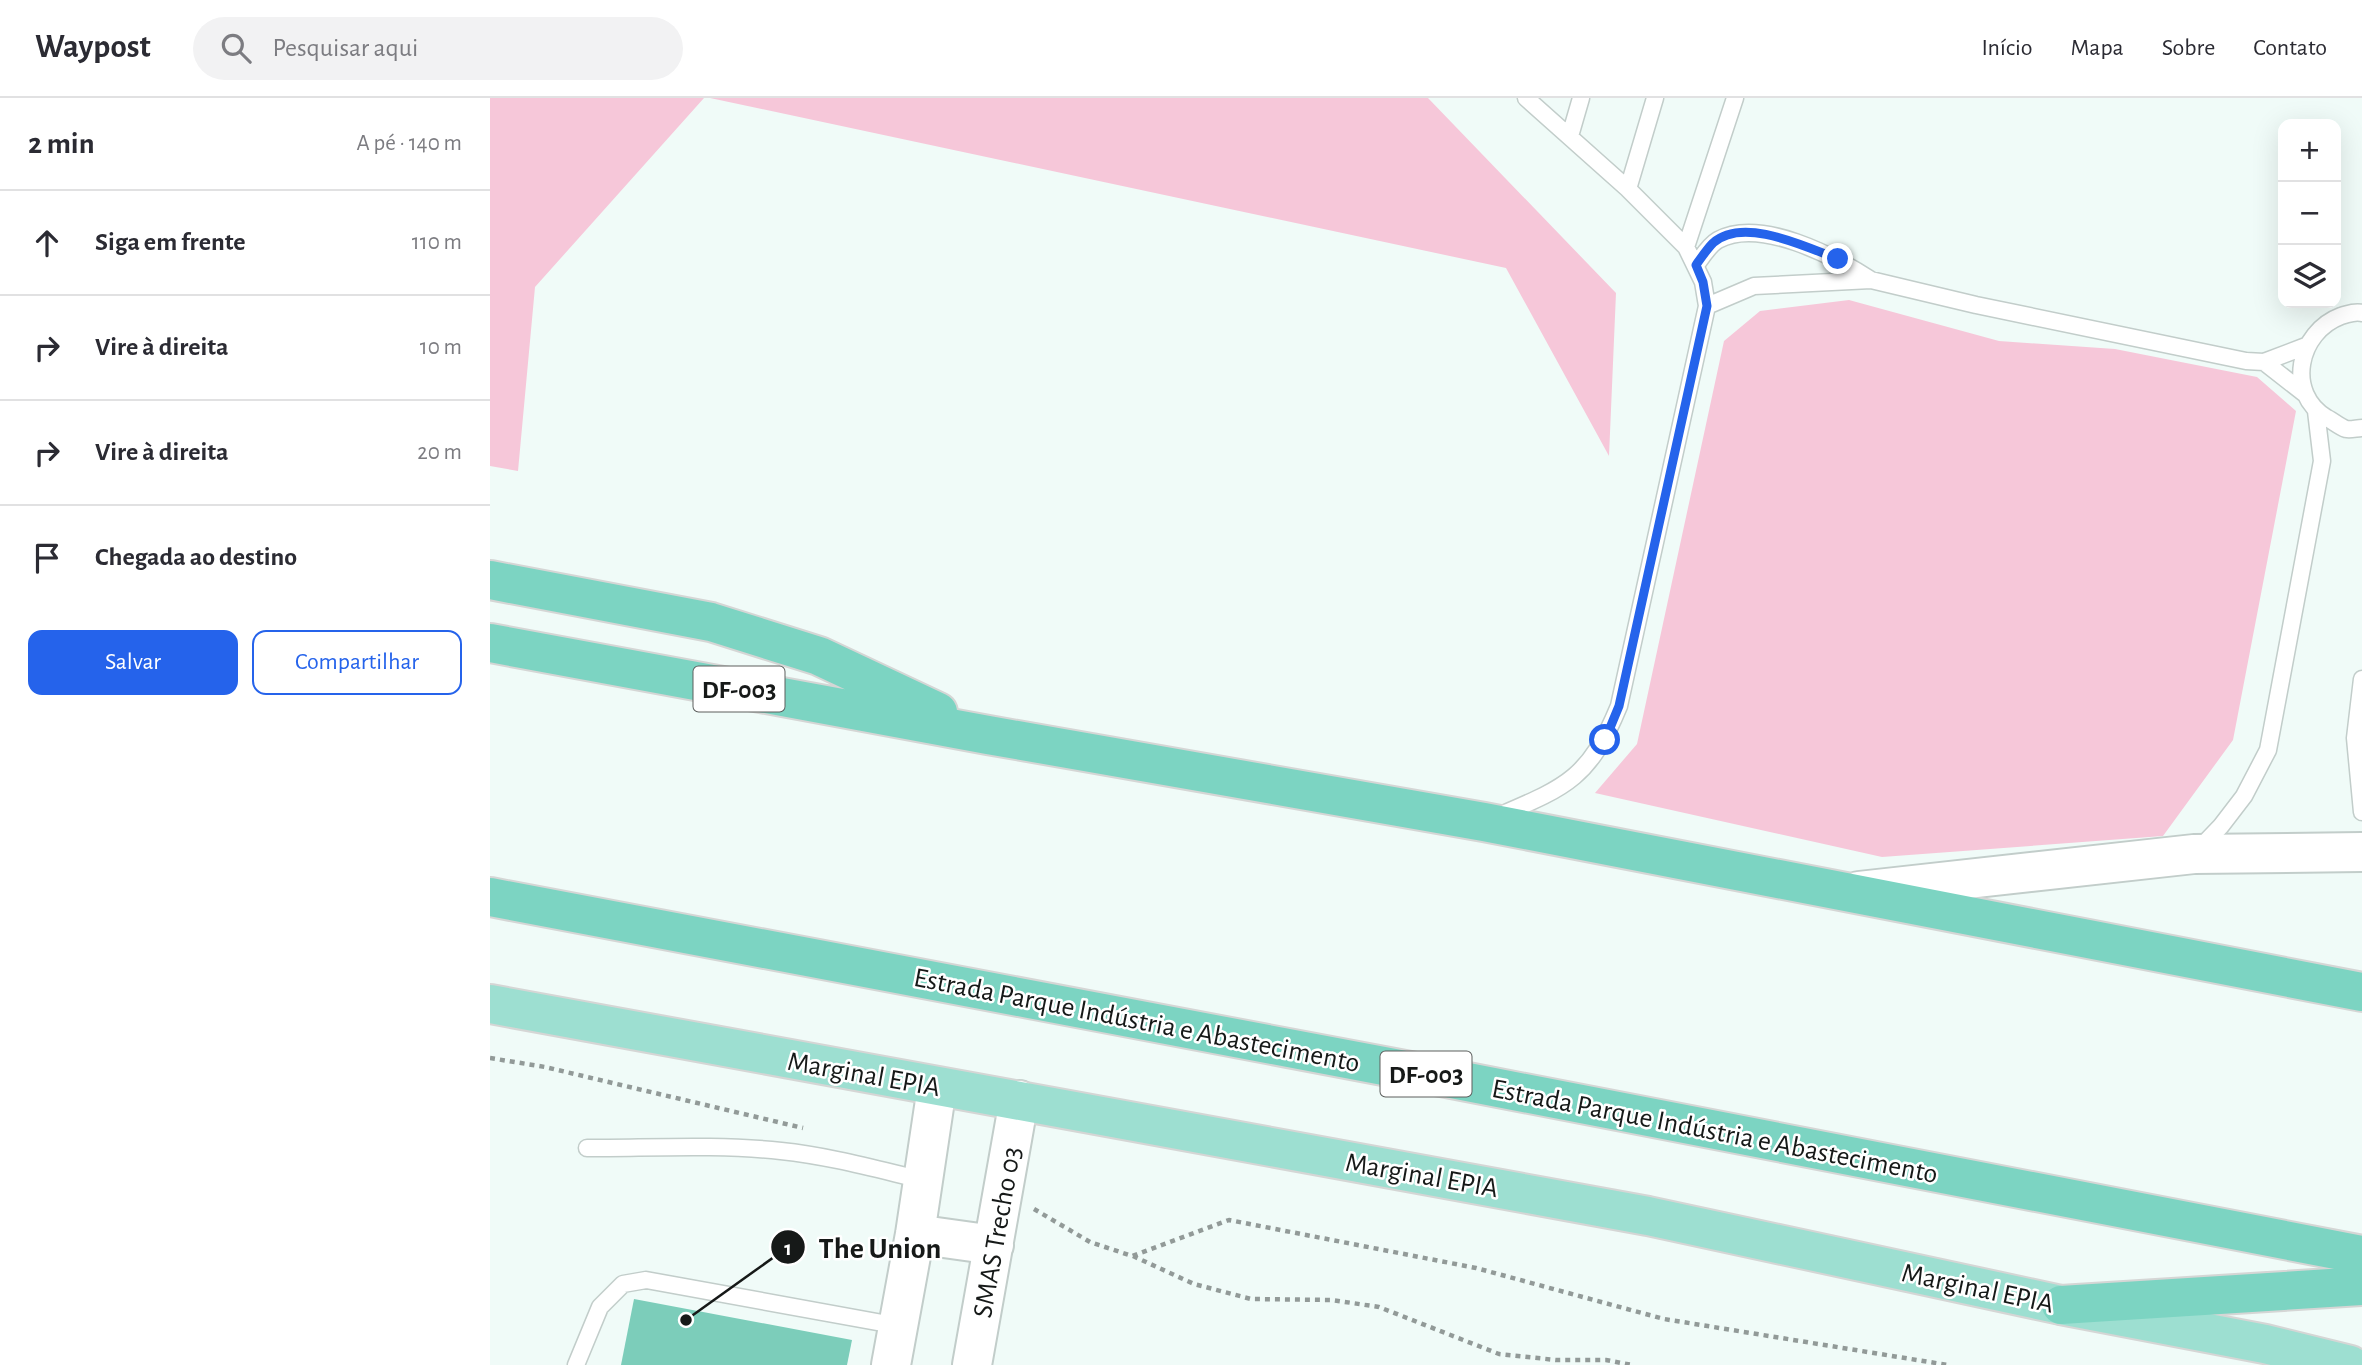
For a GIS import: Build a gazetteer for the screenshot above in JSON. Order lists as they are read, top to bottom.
{
  "streets": {
    "highway": ["DF-003", "Estrada Parque Indústria e Abastecimento"],
    "main road": ["Marginal EPIA"],
    "street": ["SMAS Trecho 03"]
  },
  "crossings": [
    ["Marginal EPIA", "SMAS Trecho 03"]
  ],
  "places": ["The Union"],
  "page": {
    "header": "Waypost",
    "search": "Pesquisar aqui",
    "nav": [
      "Início",
      "Mapa",
      "Sobre",
      "Contato"
    ],
    "heading": ["2 min", "A pé · 140 m"],
    "map_buttons": ["+", "−"],
    "list": [
      ["Siga em frente", "110 m"],
      ["Vire à direita", "10 m"],
      ["Vire à direita", "20 m"],
      "Chegada ao destino"
    ],
    "buttons": ["Salvar", "Compartilhar"]
  }
}
